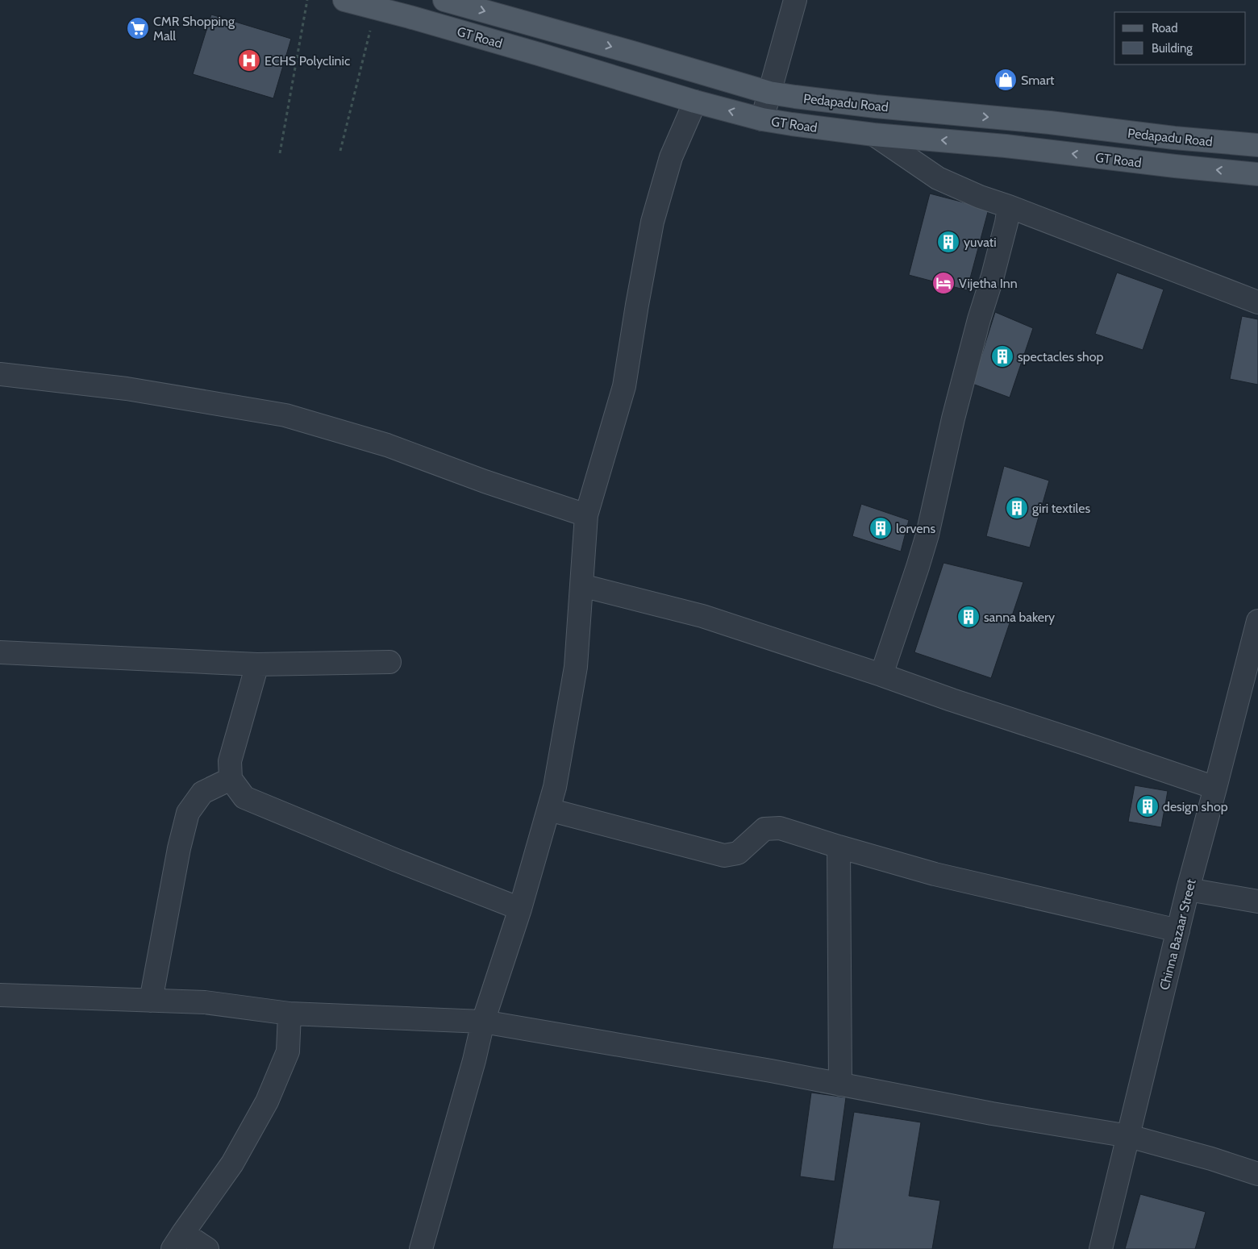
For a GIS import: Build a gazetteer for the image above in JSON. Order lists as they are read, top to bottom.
{
  "streets": {
    "main road": ["GT Road", "Pedapadu Road"],
    "street": ["Chinna Bazaar Street"]
  },
  "one_way": ["GT Road", "Pedapadu Road"],
  "places": {
    "supermarket": ["CMR Shopping Mall"],
    "hospital": ["ECHS Polyclinic"],
    "shop": ["Smart"],
    "building": [
      "yuvati",
      "spectacles shop",
      "giri textiles",
      "lorvens",
      "sanna bakery",
      "design shop"
    ],
    "hotel": ["Vijetha Inn"]
  },
  "legend": ["Road", "Building"]
}
